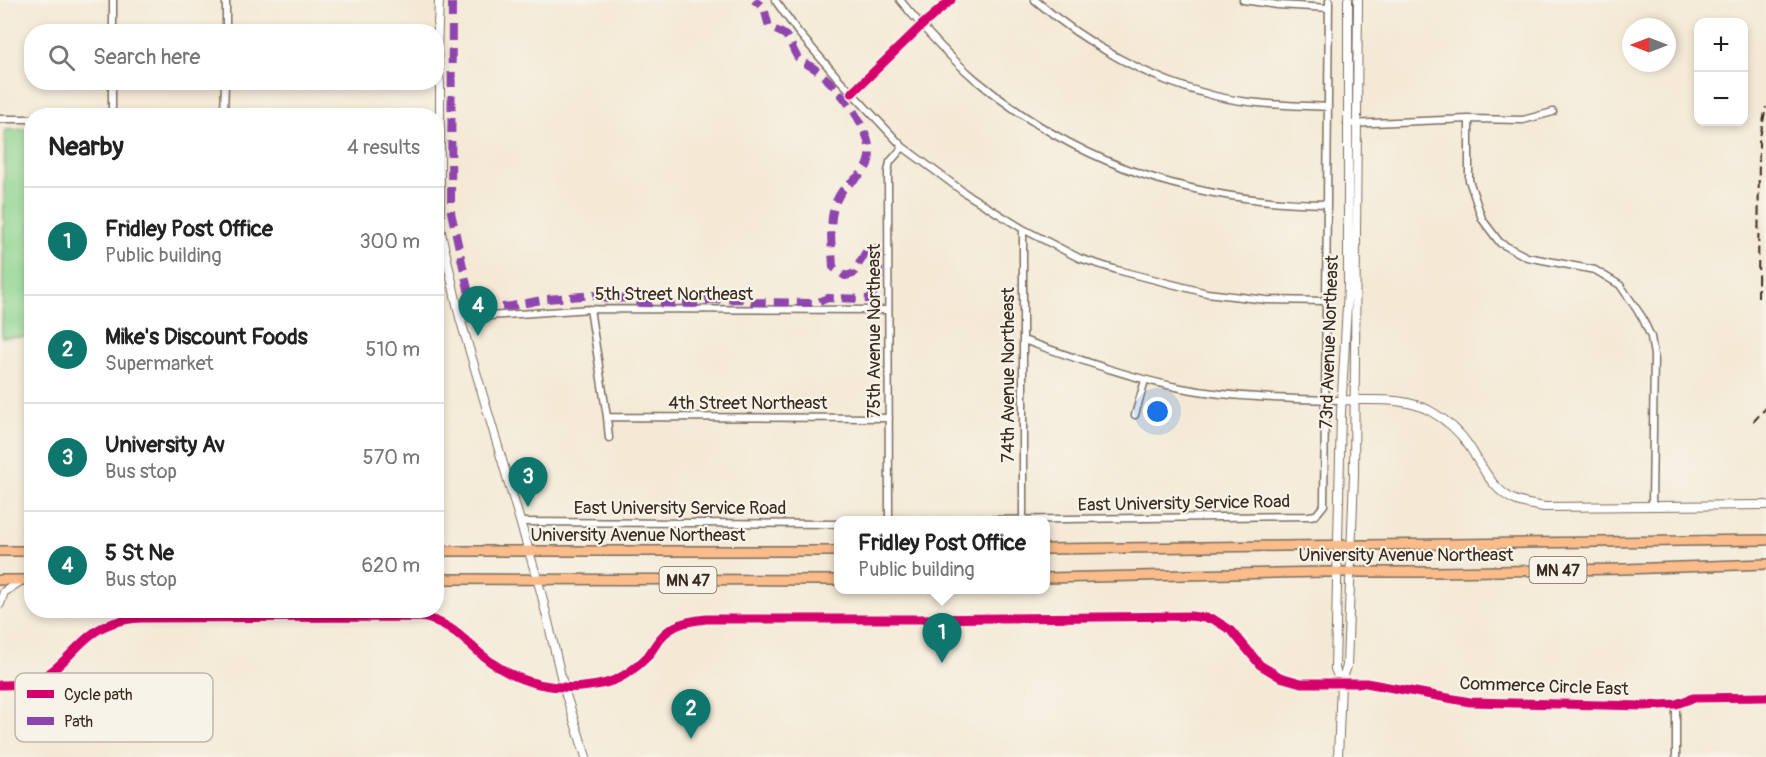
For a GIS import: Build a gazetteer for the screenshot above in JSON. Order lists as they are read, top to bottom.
{
  "streets": {
    "main road": ["University Avenue Northeast", "MN 47"],
    "street": [
      "5th Street Northeast",
      "75th Avenue Northeast",
      "73rd Avenue Northeast",
      "74th Avenue Northeast",
      "4th Street Northeast",
      "East University Service Road",
      "Commerce Circle East"
    ]
  },
  "crossings": [
    ["5th Street Northeast", "75th Avenue Northeast"],
    ["75th Avenue Northeast", "4th Street Northeast"],
    ["73rd Avenue Northeast", "East University Service Road"],
    ["73rd Avenue Northeast", "University Avenue Northeast"],
    ["73rd Avenue Northeast", "Commerce Circle East"]
  ],
  "legend": ["Cycle path", "Path"],
  "north": "left",
  "page": {
    "map_buttons": ["+", "−"],
    "search": "Search here",
    "heading": ["Nearby", "4 results"],
    "list": [
      {
        "mark": "1",
        "name": "Fridley Post Office",
        "note": "Public building",
        "value": "300 m"
      },
      {
        "mark": "2",
        "name": "Mike's Discount Foods",
        "note": "Supermarket",
        "value": "510 m"
      },
      {
        "mark": "3",
        "name": "University Av",
        "note": "Bus stop",
        "value": "570 m"
      },
      {
        "mark": "4",
        "name": "5 St Ne",
        "note": "Bus stop",
        "value": "620 m"
      }
    ],
    "pins": [
      "4",
      "3",
      "1",
      "2"
    ],
    "popup": ["Fridley Post Office", "Public building"]
  }
}
